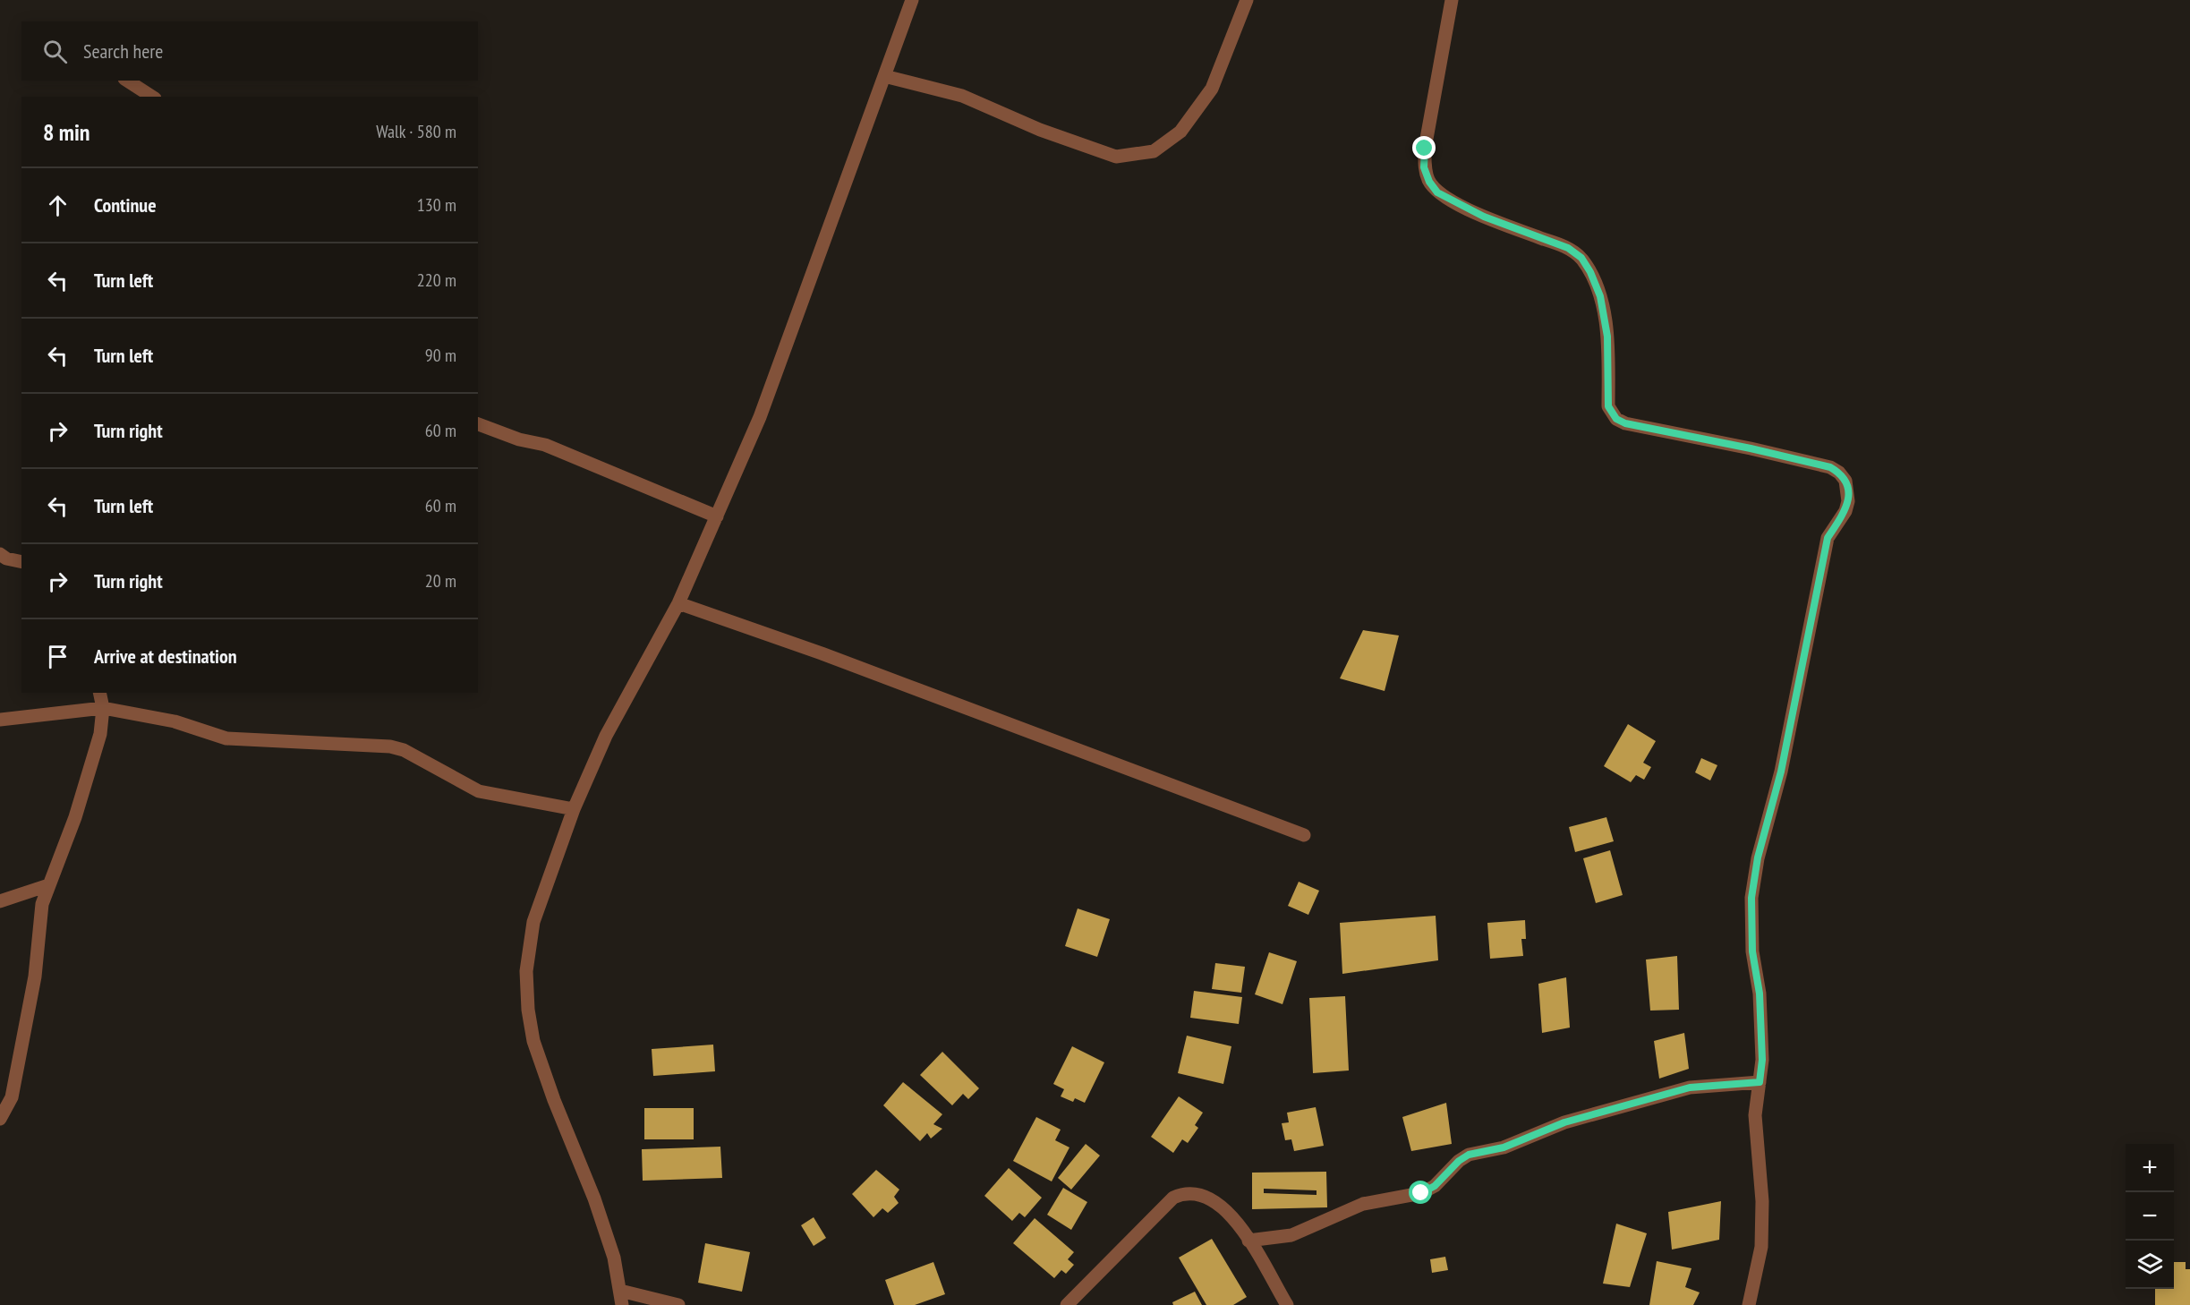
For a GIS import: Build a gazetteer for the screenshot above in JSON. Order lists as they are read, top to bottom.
{
  "page": {
    "search": "Search here",
    "heading": ["8 min", "Walk · 580 m"],
    "list": [
      ["Continue", "130 m"],
      ["Turn left", "220 m"],
      ["Turn left", "90 m"],
      ["Turn right", "60 m"],
      ["Turn left", "60 m"],
      ["Turn right", "20 m"],
      "Arrive at destination"
    ],
    "map_buttons": ["+", "−"]
  }
}
